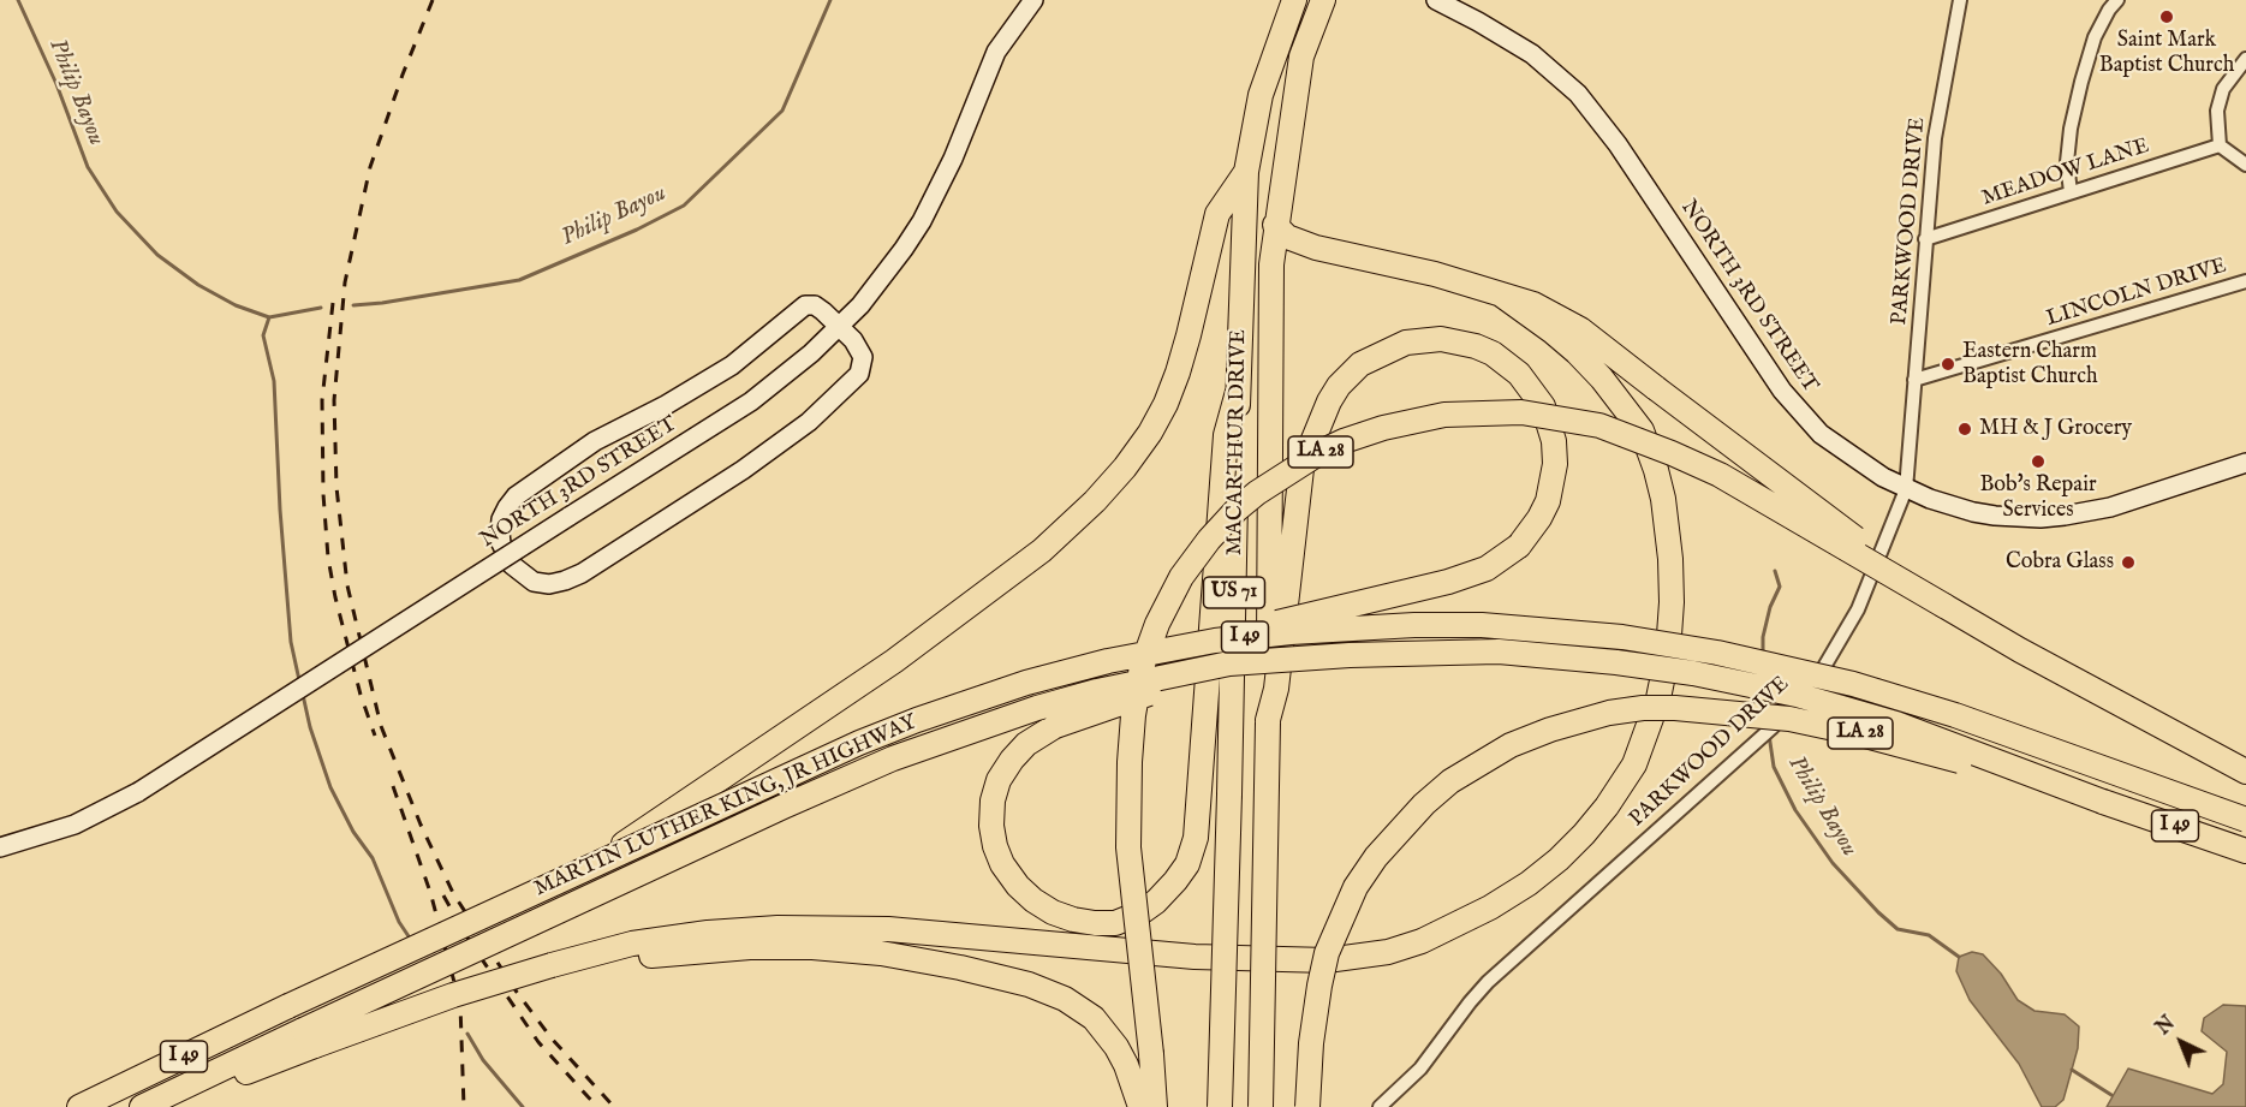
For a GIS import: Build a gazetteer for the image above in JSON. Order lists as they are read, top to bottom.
{
  "streets": {
    "highway": [
      "MACARTHUR DRIVE",
      "LA 28",
      "US 71",
      "I 49",
      "MARTIN LUTHER KING, JR HIGHWAY"
    ],
    "street": [
      "MEADOW LANE",
      "PARKWOOD DRIVE",
      "LINCOLN DRIVE",
      "NORTH 3RD STREET"
    ]
  },
  "crossings": [
    ["MEADOW LANE", "PARKWOOD DRIVE"],
    ["PARKWOOD DRIVE", "LINCOLN DRIVE"],
    ["PARKWOOD DRIVE", "NORTH 3RD STREET"],
    ["LA 28", "MARTIN LUTHER KING, JR HIGHWAY"]
  ],
  "water": ["Philip Bayou"],
  "places": [
    "Saint Mark Baptist Church",
    "Eastern Charm Baptist Church",
    "MH & J Grocery",
    "Bob's Repair Services",
    "Cobra Glass"
  ],
  "north": "top left"
}
